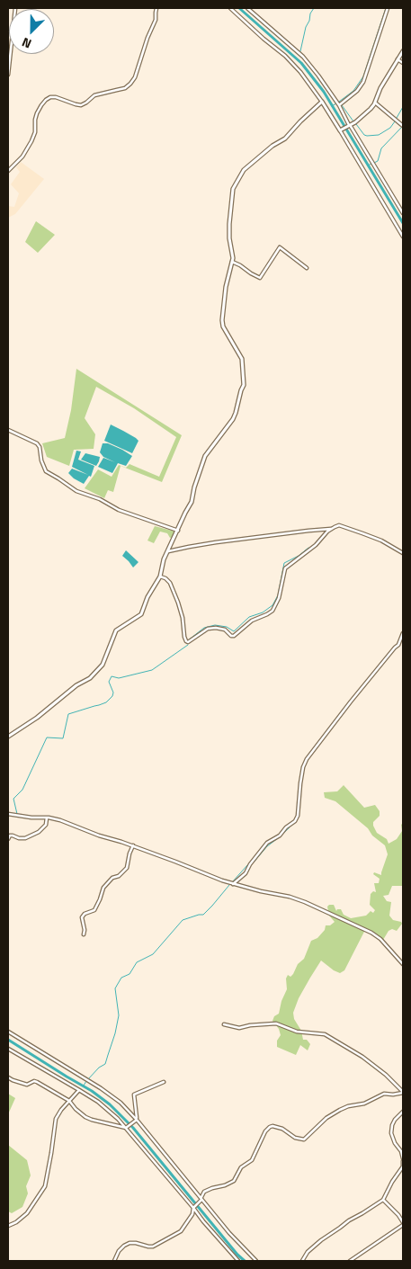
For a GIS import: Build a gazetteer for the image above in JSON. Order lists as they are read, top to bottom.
{
  "north": "bottom left"
}
